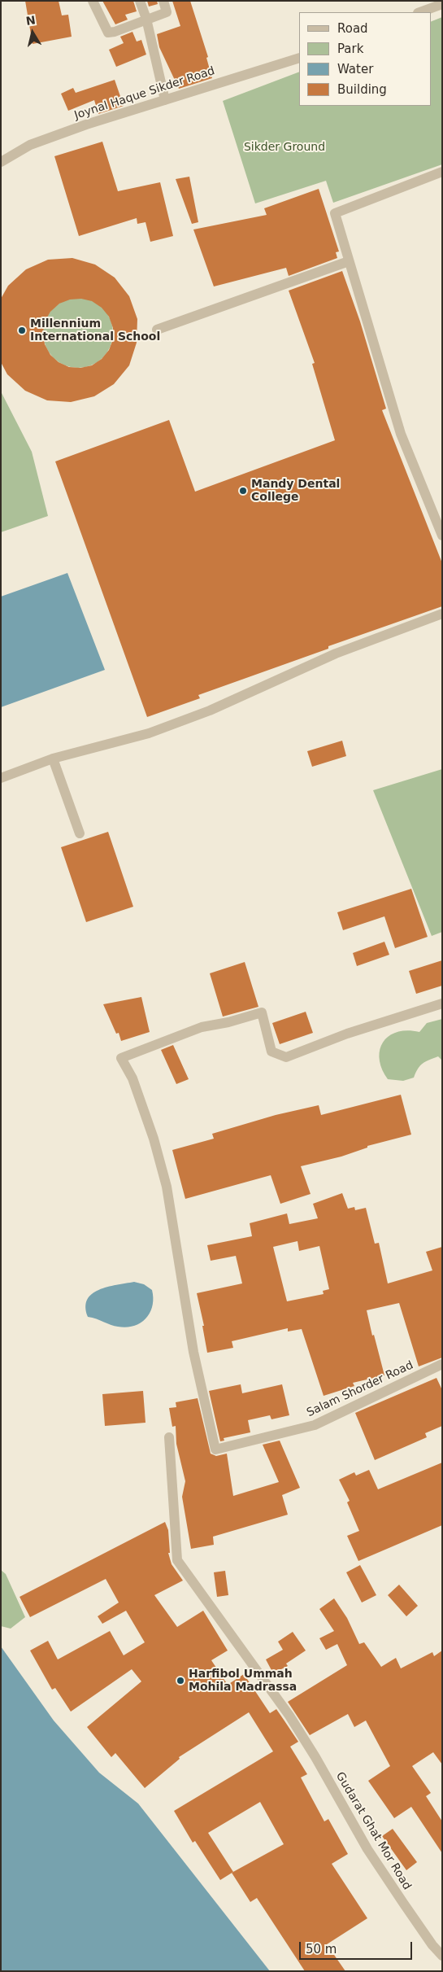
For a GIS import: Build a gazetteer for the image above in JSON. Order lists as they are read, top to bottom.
{
  "streets": {
    "street": ["Joynal Haque Sikder Road", "Salam Shorder Road", "Gudarat Ghat Mor Road"]
  },
  "parks": ["Sikder Ground"],
  "places": ["Millennium International School", "Mandy Dental College", "Harfibol Ummah Mohila Madrassa"],
  "legend": [
    "Road",
    "Park",
    "Water",
    "Building"
  ],
  "scale_bar": "50 m",
  "north": "top"
}
